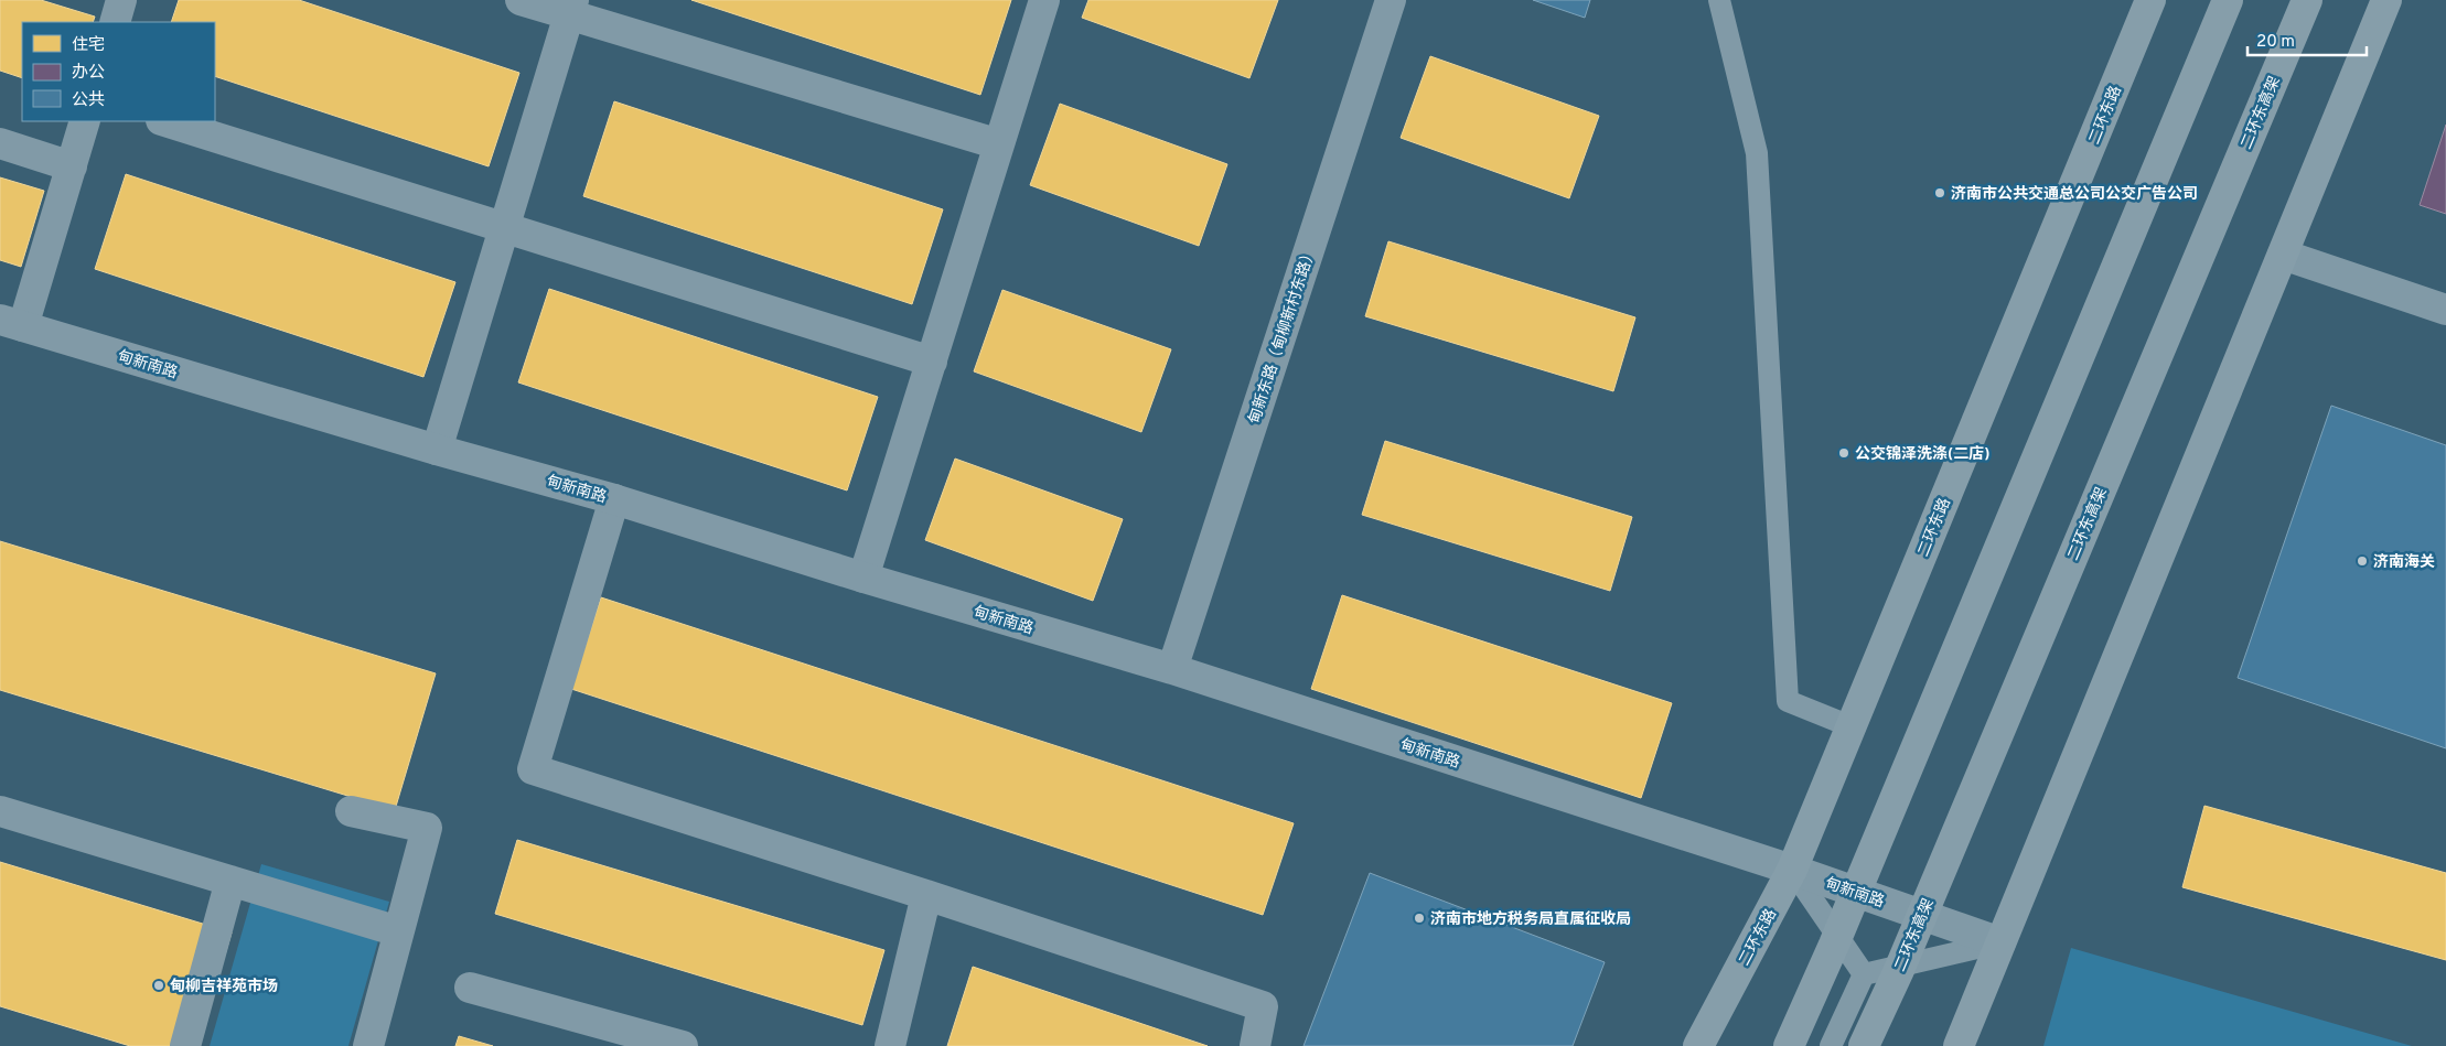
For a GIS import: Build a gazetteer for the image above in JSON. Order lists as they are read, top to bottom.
{
  "streets": {
    "highway": ["二环东高架", "二环东路"],
    "street": ["甸新东路（甸柳新村东路）", "甸新南路"]
  },
  "crossings": [
    ["二环东路", "甸新南路"],
    ["甸新东路（甸柳新村东路）", "甸新南路"]
  ],
  "places": [
    "济南市公共交通总公司公交广告公司",
    "公交锦泽洗涤(二店)",
    "济南海关",
    "济南市地方税务局直属征收局",
    "甸柳吉祥苑市场"
  ],
  "legend": ["住宅", "办公", "公共"],
  "scale_bar": "20 m"
}
